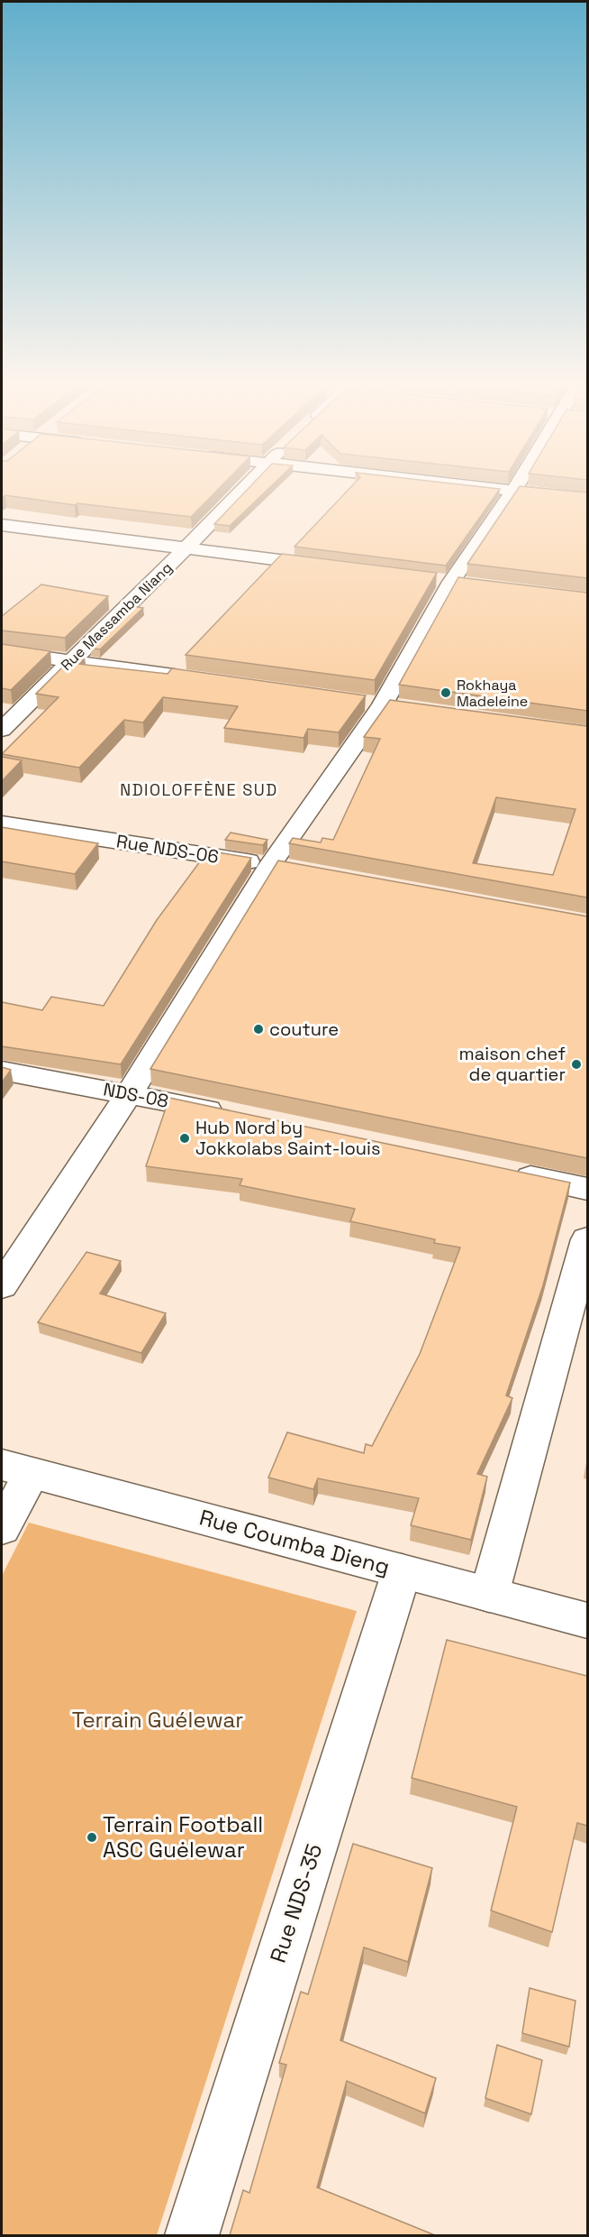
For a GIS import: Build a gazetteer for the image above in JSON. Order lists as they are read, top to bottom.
{
  "streets": {
    "street": [
      "Rue Massamba Niang",
      "Rue NDS-06",
      "NDS-08",
      "Rue Coumba Dieng",
      "Rue NDS-35"
    ]
  },
  "crossings": [
    ["Rue Coumba Dieng", "Rue NDS-35"]
  ],
  "districts": ["NDIOLOFFÈNE SUD"],
  "parks": ["Terrain Guélewar"],
  "places": [
    "Rokhaya Madeleine",
    "couture",
    "maison chef de quartier",
    "Hub Nord by Jokkolabs Saint-louis",
    "Terrain Football ASC Guėlewar"
  ]
}
